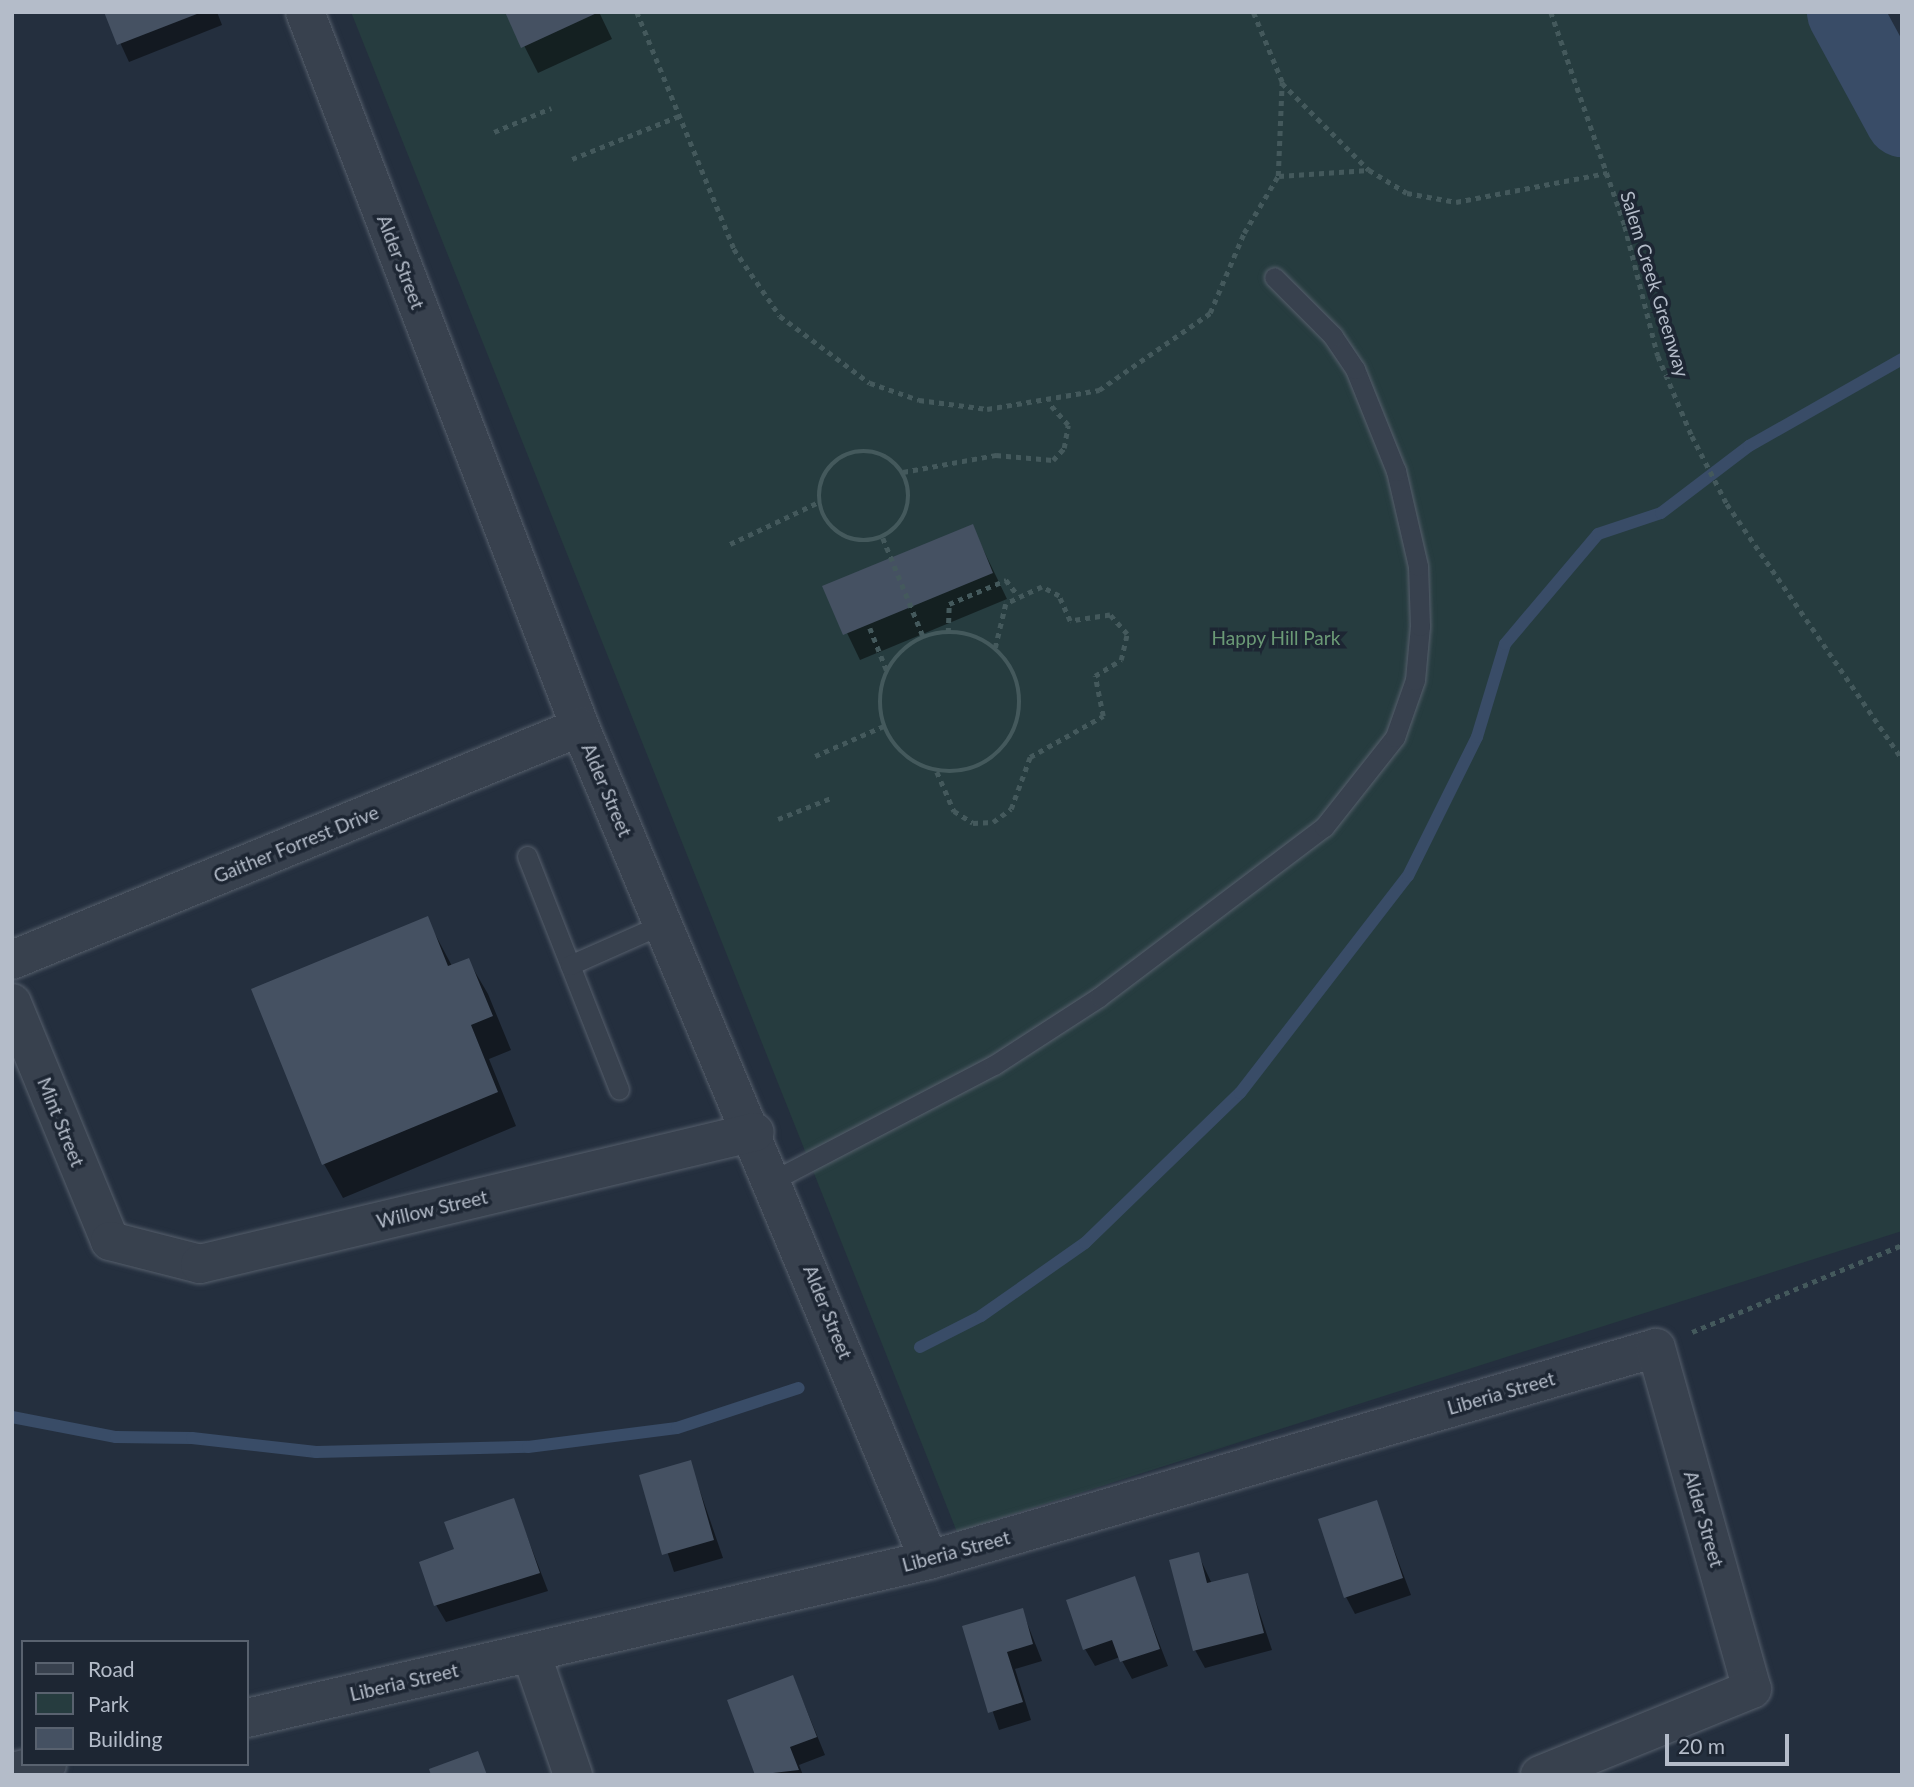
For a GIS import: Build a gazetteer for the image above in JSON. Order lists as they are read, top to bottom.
{
  "streets": {
    "street": [
      "Alder Street",
      "Gaither Forrest Drive",
      "Mint Street",
      "Willow Street",
      "Liberia Street"
    ],
    "path": ["Salem Creek Greenway"]
  },
  "crossings": [
    ["Alder Street", "Gaither Forrest Drive"],
    ["Alder Street", "Willow Street"],
    ["Alder Street", "Liberia Street"],
    ["Mint Street", "Willow Street"]
  ],
  "parks": ["Happy Hill Park"],
  "legend": ["Road", "Park", "Building"],
  "scale_bar": "20 m"
}
